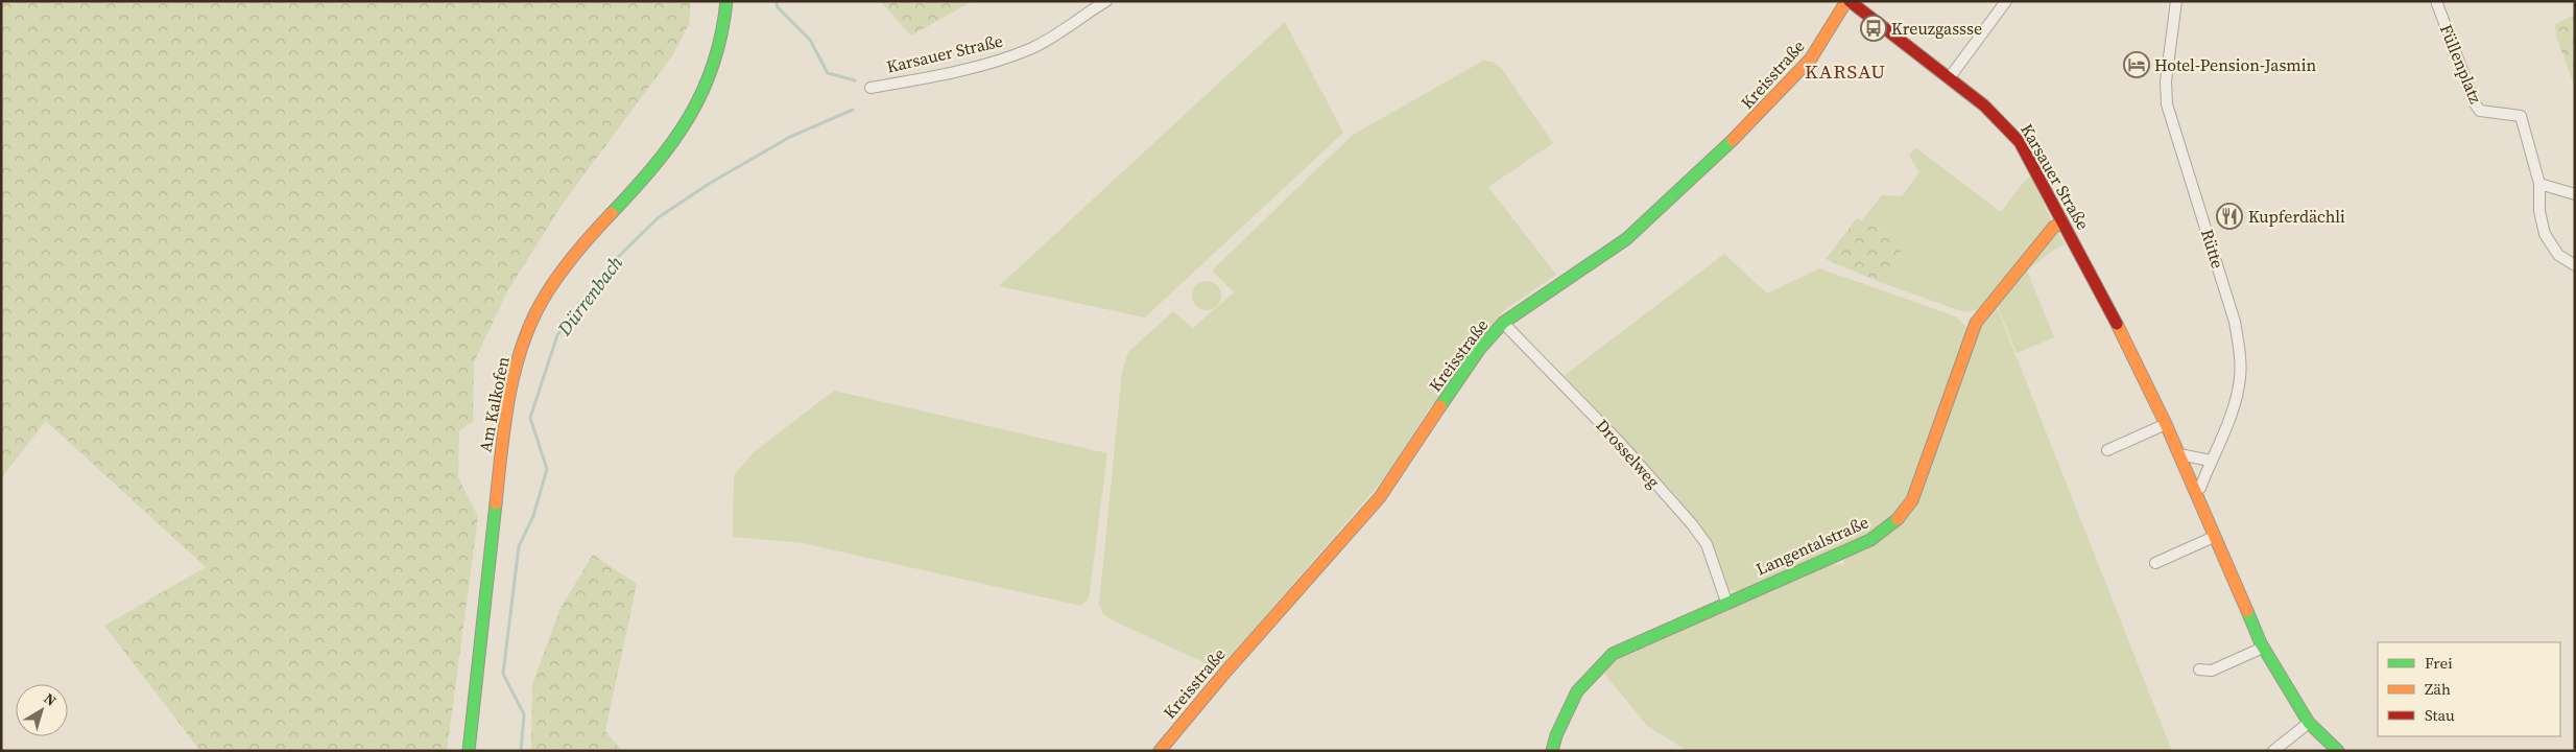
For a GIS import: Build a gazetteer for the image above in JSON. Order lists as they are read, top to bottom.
{
  "streets": {
    "street": [
      "Karsauer Straße",
      "Füllenplatz",
      "Kreisstraße",
      "Rütte",
      "Am Kalkofen",
      "Drosselweg",
      "Langentalstraße"
    ]
  },
  "crossings": [
    ["Karsauer Straße", "Kreisstraße"],
    ["Karsauer Straße", "Rütte"],
    ["Karsauer Straße", "Langentalstraße"],
    ["Kreisstraße", "Drosselweg"],
    ["Drosselweg", "Langentalstraße"]
  ],
  "districts": ["KARSAU"],
  "water": ["Dürrenbach"],
  "places": {
    "bus stop": ["Kreuzgassse"],
    "hotel": ["Hotel-Pension-Jasmin"],
    "restaurant": ["Kupferdächli"]
  },
  "legend": ["Frei", "Zäh", "Stau"],
  "north": "top right"
}
